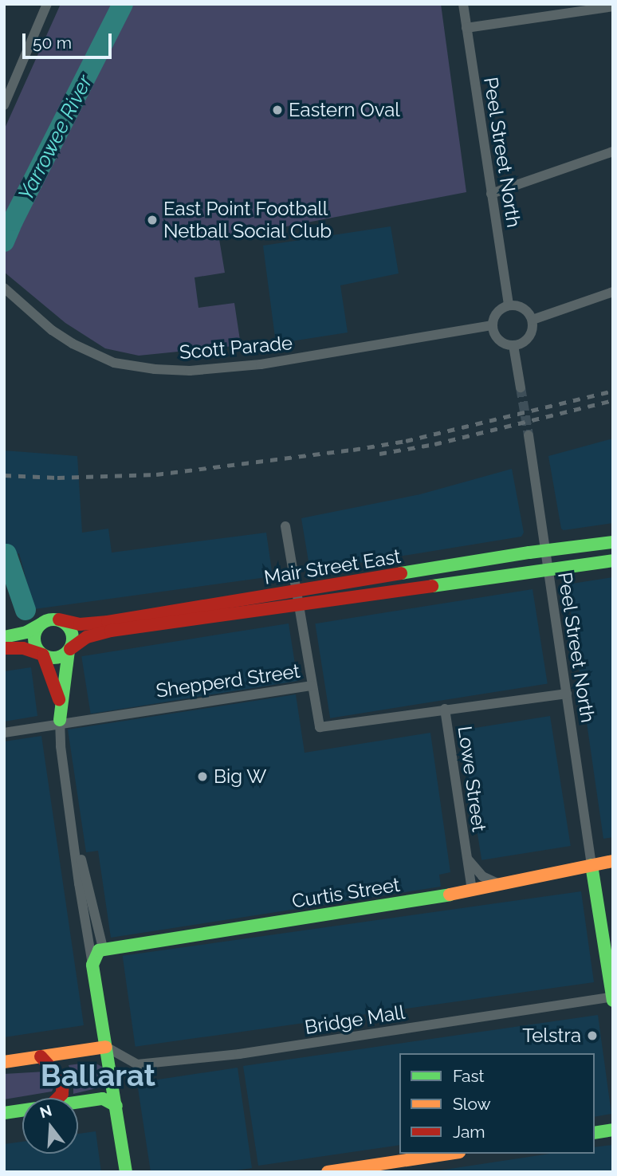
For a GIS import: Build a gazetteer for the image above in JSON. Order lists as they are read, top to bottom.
{
  "streets": {
    "street": [
      "Peel Street North",
      "Scott Parade",
      "Mair Street East",
      "Shepperd Street",
      "Lowe Street",
      "Curtis Street",
      "Bridge Mall"
    ]
  },
  "crossings": [
    ["Peel Street North", "Scott Parade"],
    ["Peel Street North", "Mair Street East"],
    ["Peel Street North", "Shepperd Street"],
    ["Peel Street North", "Curtis Street"],
    ["Shepperd Street", "Lowe Street"],
    ["Lowe Street", "Curtis Street"]
  ],
  "districts": ["Ballarat"],
  "water": ["Yarrowee River"],
  "places": [
    "Eastern Oval",
    "East Point Football Netball Social Club",
    "Big W",
    "Telstra"
  ],
  "legend": ["Fast", "Slow", "Jam"],
  "scale_bar": "50 m",
  "north": "top"
}
